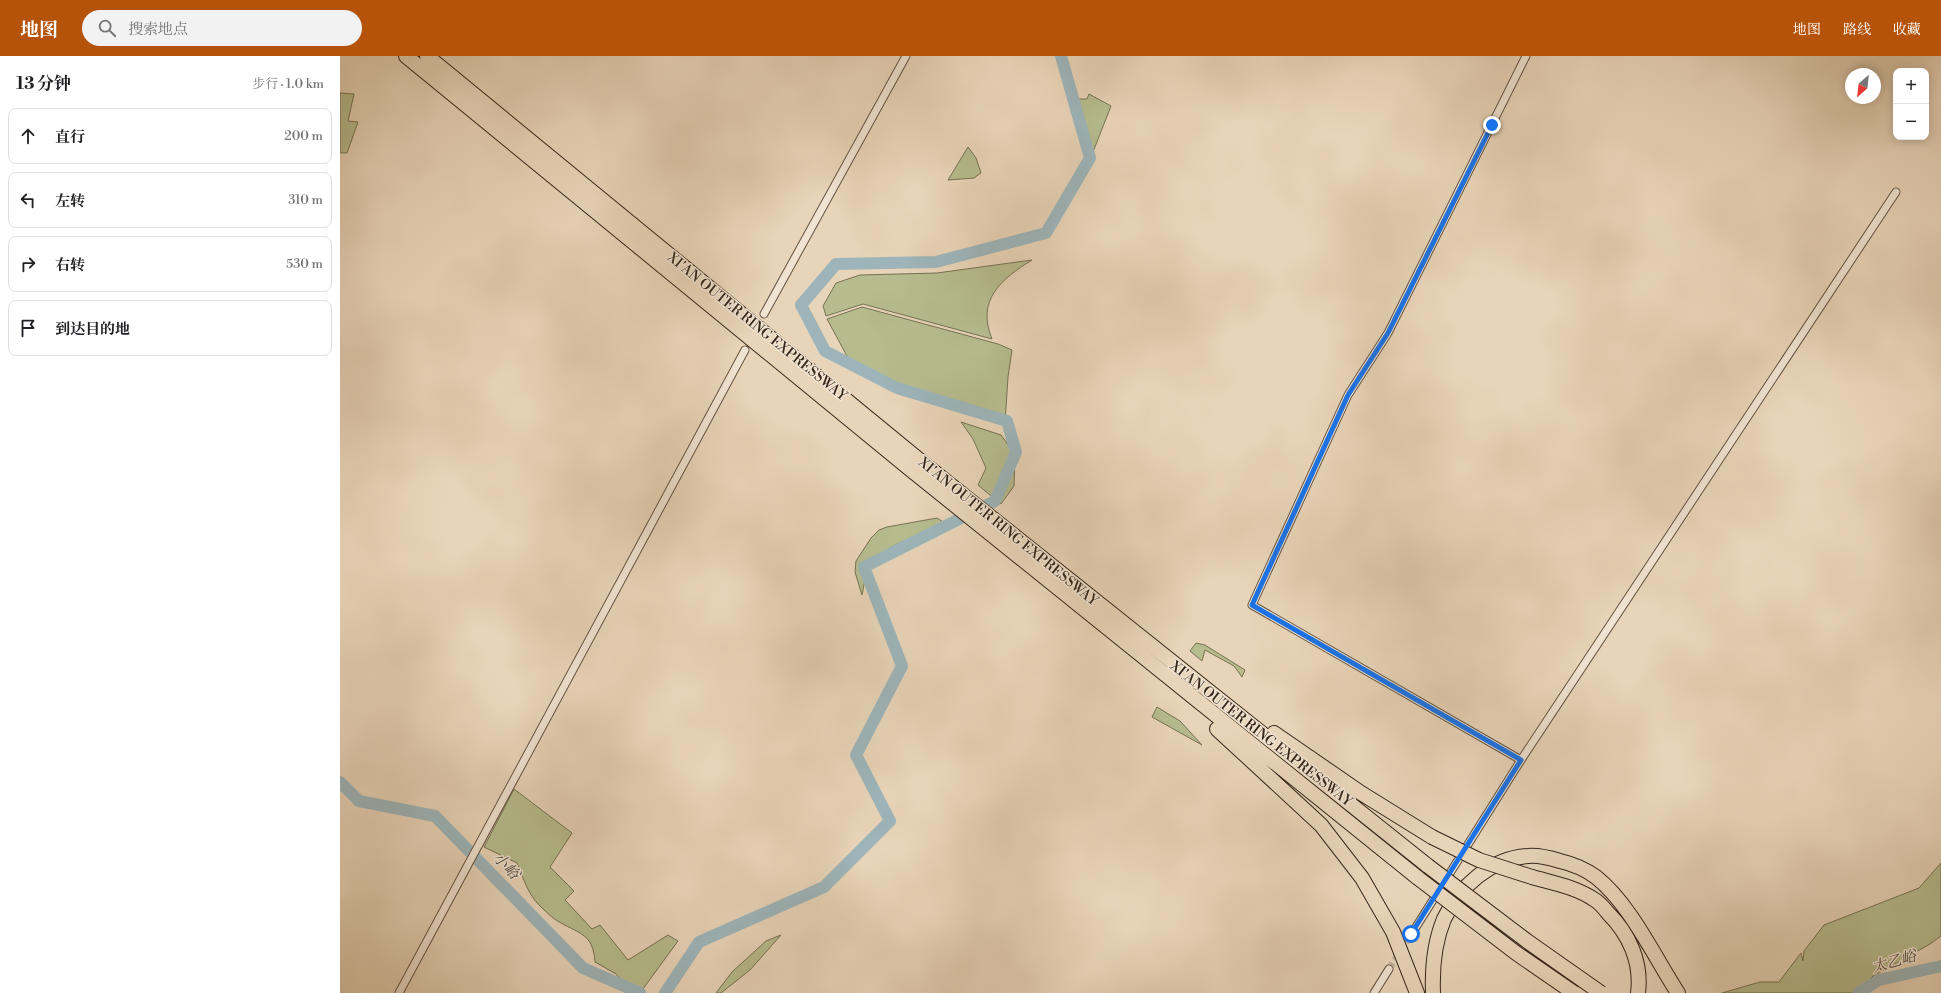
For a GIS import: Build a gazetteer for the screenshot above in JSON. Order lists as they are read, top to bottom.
{
  "streets": {
    "highway": ["XI'AN OUTER RING EXPRESSWAY"]
  },
  "water": ["小峪", "太乙峪"],
  "north": "bottom left",
  "page": {
    "header": "地图",
    "search": "搜索地点",
    "nav": ["地图", "路线", "收藏"],
    "heading": ["13 分钟", "步行 · 1.0 km"],
    "map_buttons": ["+", "−"],
    "list": [
      ["直行", "200 m"],
      ["左转", "310 m"],
      ["右转", "530 m"],
      "到达目的地"
    ]
  }
}
